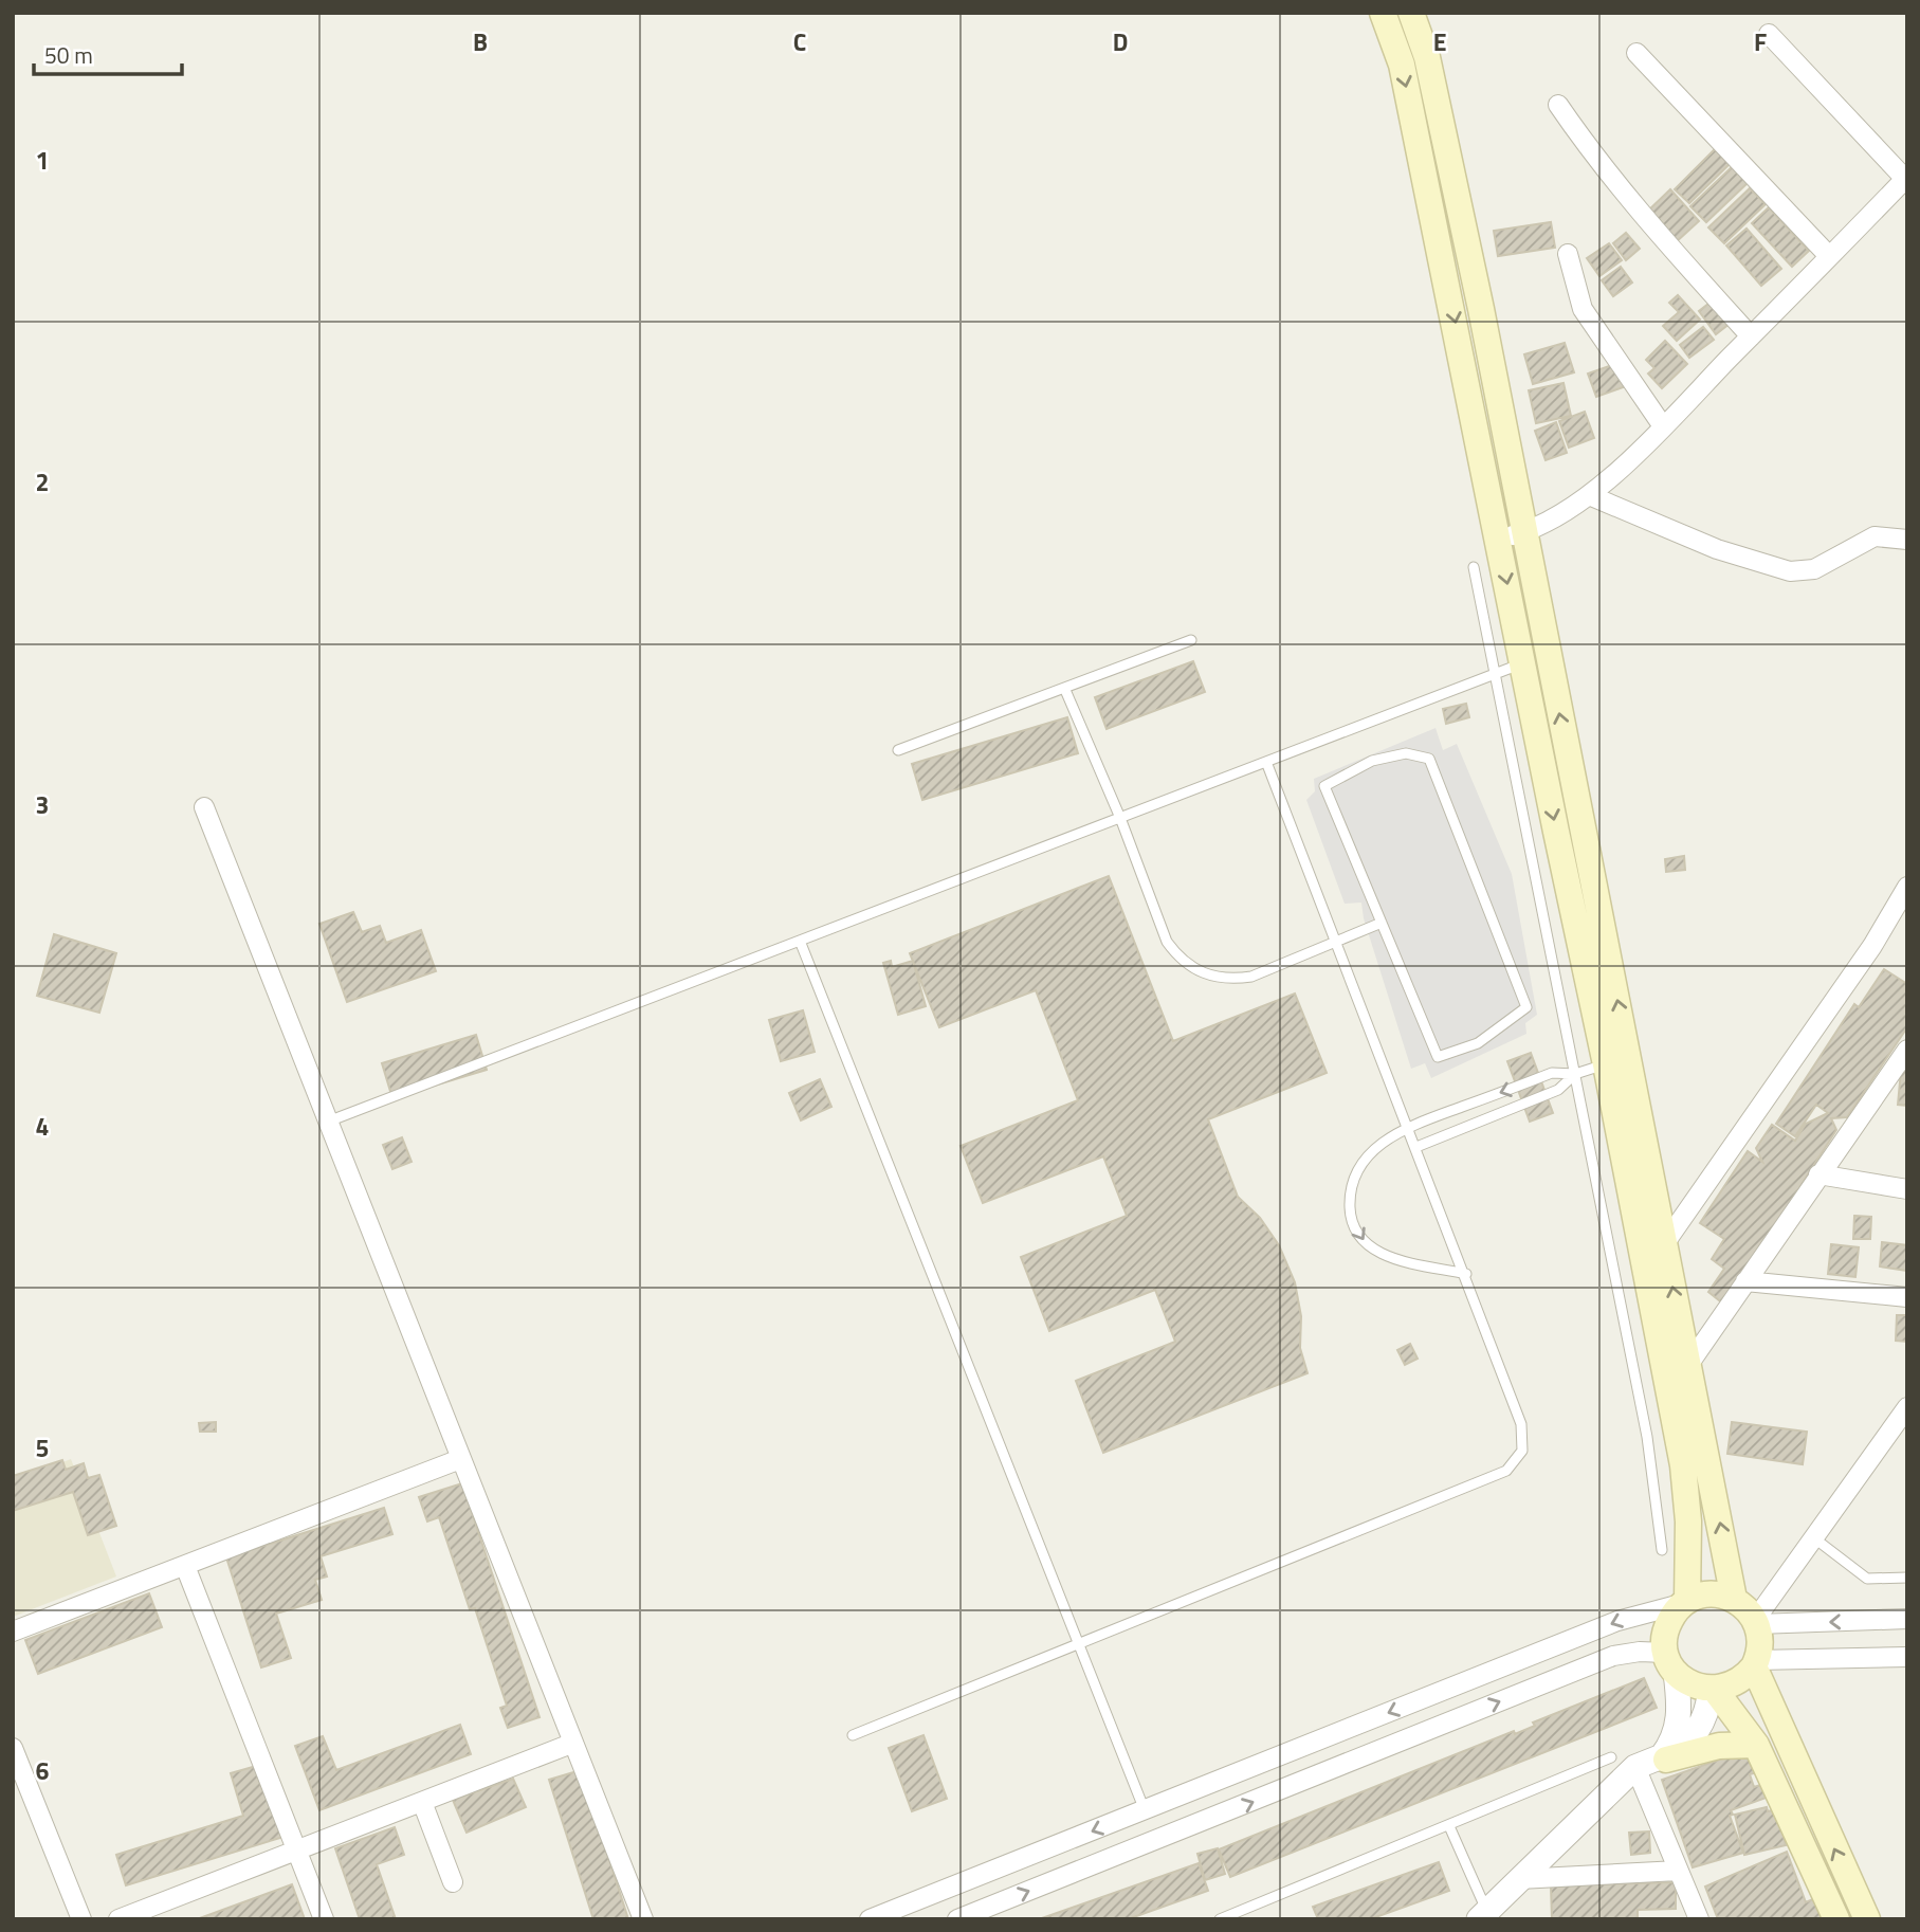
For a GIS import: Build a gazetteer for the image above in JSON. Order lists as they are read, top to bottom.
{
  "scale_bar": "50 m",
  "grid": {
    "columns": [
      "B",
      "C",
      "D",
      "E",
      "F"
    ],
    "rows": [
      "1",
      "2",
      "3",
      "4",
      "5",
      "6"
    ]
  }
}
